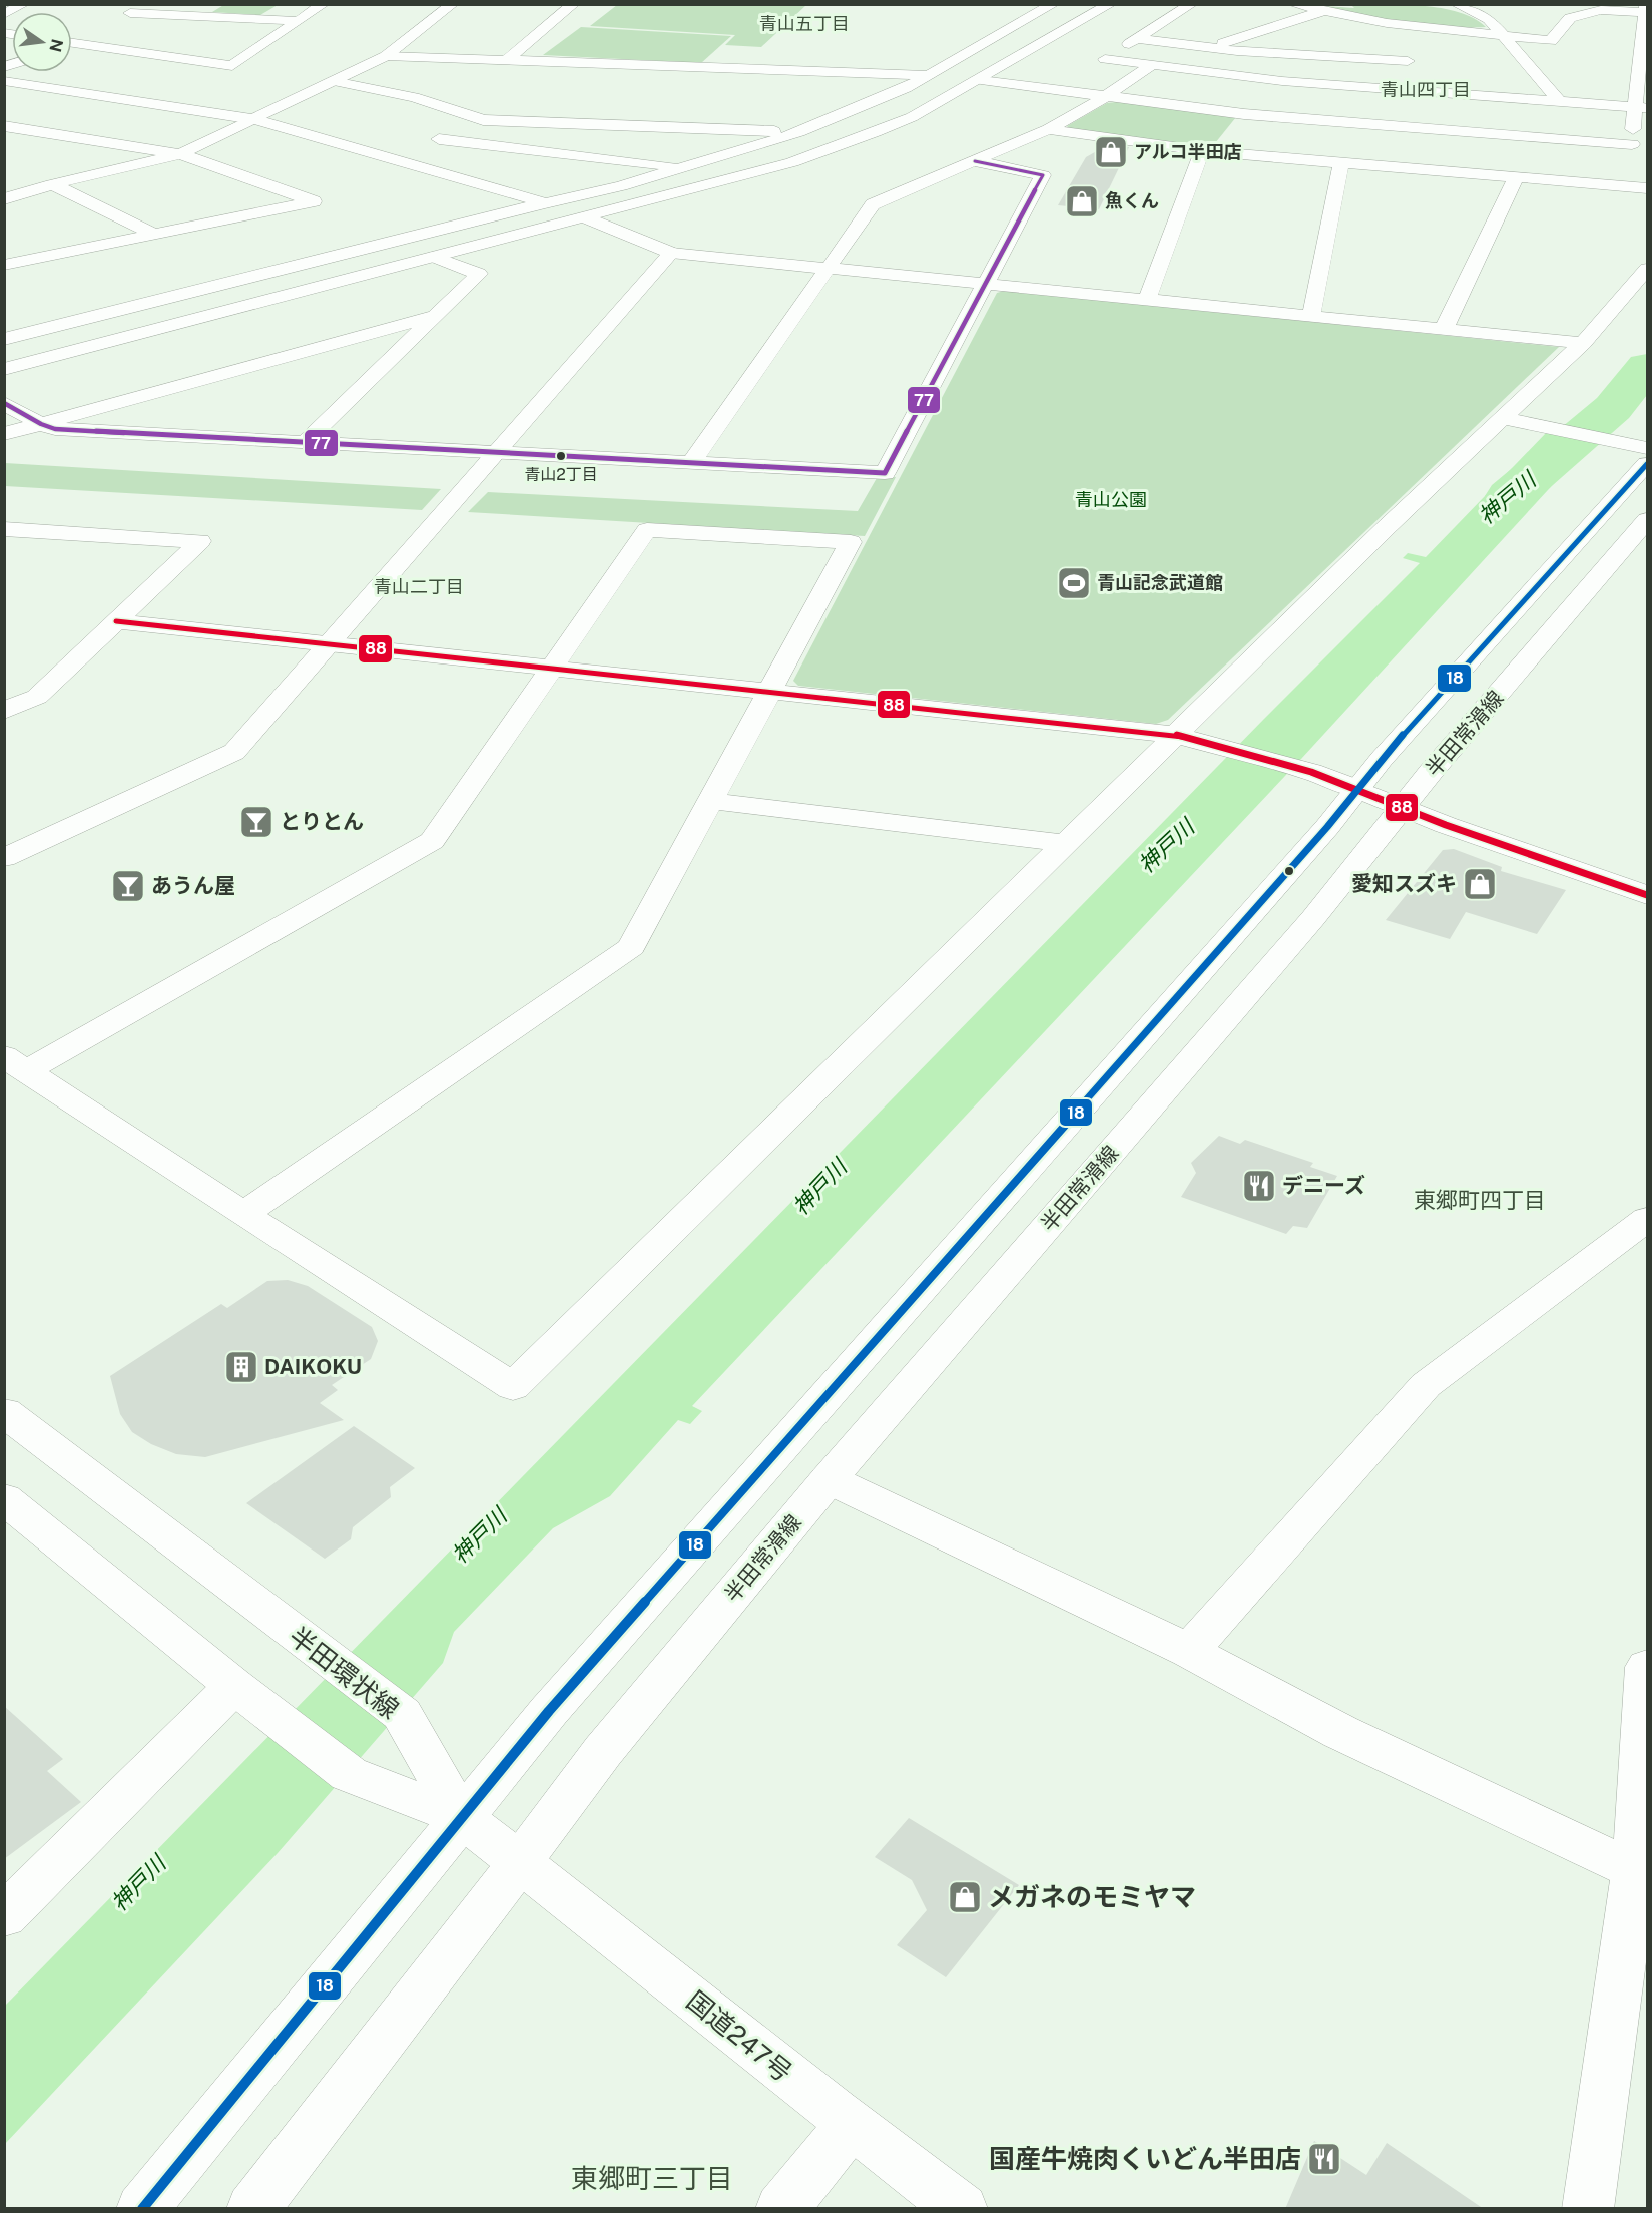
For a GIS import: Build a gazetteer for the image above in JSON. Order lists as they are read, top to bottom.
{
  "streets": {
    "main road": ["半田常滑線", "半田環状線", "国道247号"]
  },
  "crossings": [
    ["半田常滑線", "半田環状線"],
    ["半田常滑線", "国道247号"],
    ["半田環状線", "国道247号"]
  ],
  "districts": [
    "青山五丁目",
    "青山四丁目",
    "青山二丁目",
    "東郷町四丁目",
    "東郷町三丁目"
  ],
  "water": ["神戸川"],
  "parks": ["青山公園"],
  "places": {
    "shop": [
      "アルコ半田店",
      "魚くん",
      "愛知スズキ",
      "メガネのモミヤマ"
    ],
    "other": ["青山2丁目"],
    "sports": ["青山記念武道館"],
    "bar": ["とりとん", "あうん屋"],
    "restaurant": ["デニーズ", "国産牛焼肉くいどん半田店"],
    "building": ["DAIKOKU"]
  },
  "lines": ["transit line 77", "transit line 18", "transit line 88"],
  "north": "right"
}
